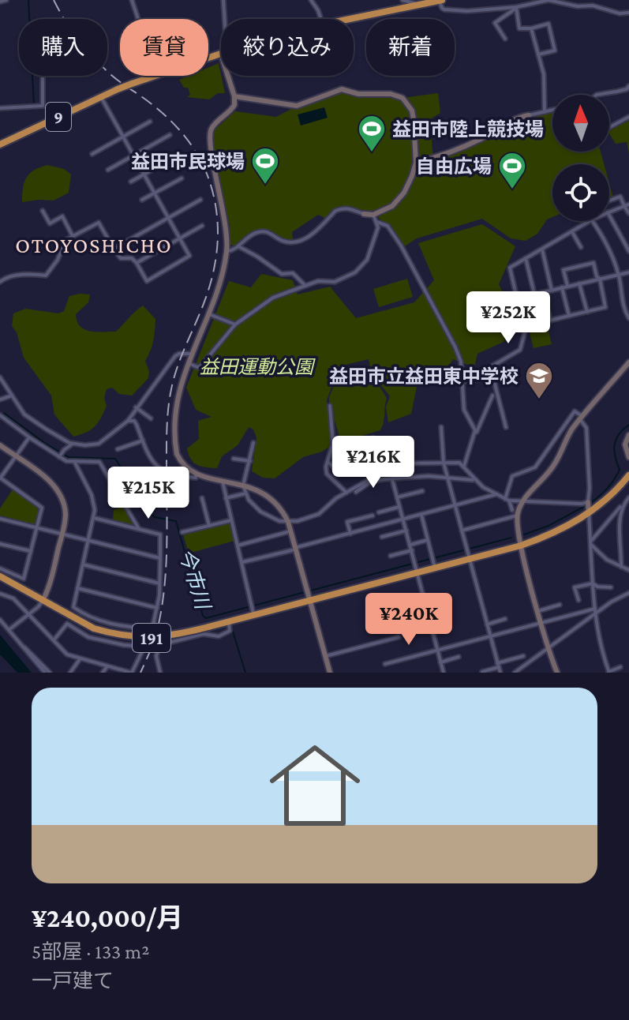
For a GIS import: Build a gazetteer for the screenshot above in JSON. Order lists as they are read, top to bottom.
{
  "streets": {
    "highway": ["9", "191"]
  },
  "districts": ["OTOYOSHICHO"],
  "water": ["今市川"],
  "parks": ["益田運動公園"],
  "places": {
    "sports": ["益田市陸上競技場", "益田市民球場", "自由広場"],
    "school or university": ["益田市立益田東中学校"]
  },
  "north": "top",
  "page": {
    "chip": [
      "購入",
      "賃貸",
      "絞り込み",
      "新着"
    ],
    "price": [
      "¥252K",
      "¥216K",
      "¥215K",
      "¥240K"
    ],
    "list": [
      {
        "name": "¥240,000/月",
        "note": "5部屋 · 133 m² · 一戸建て"
      }
    ]
  }
}
